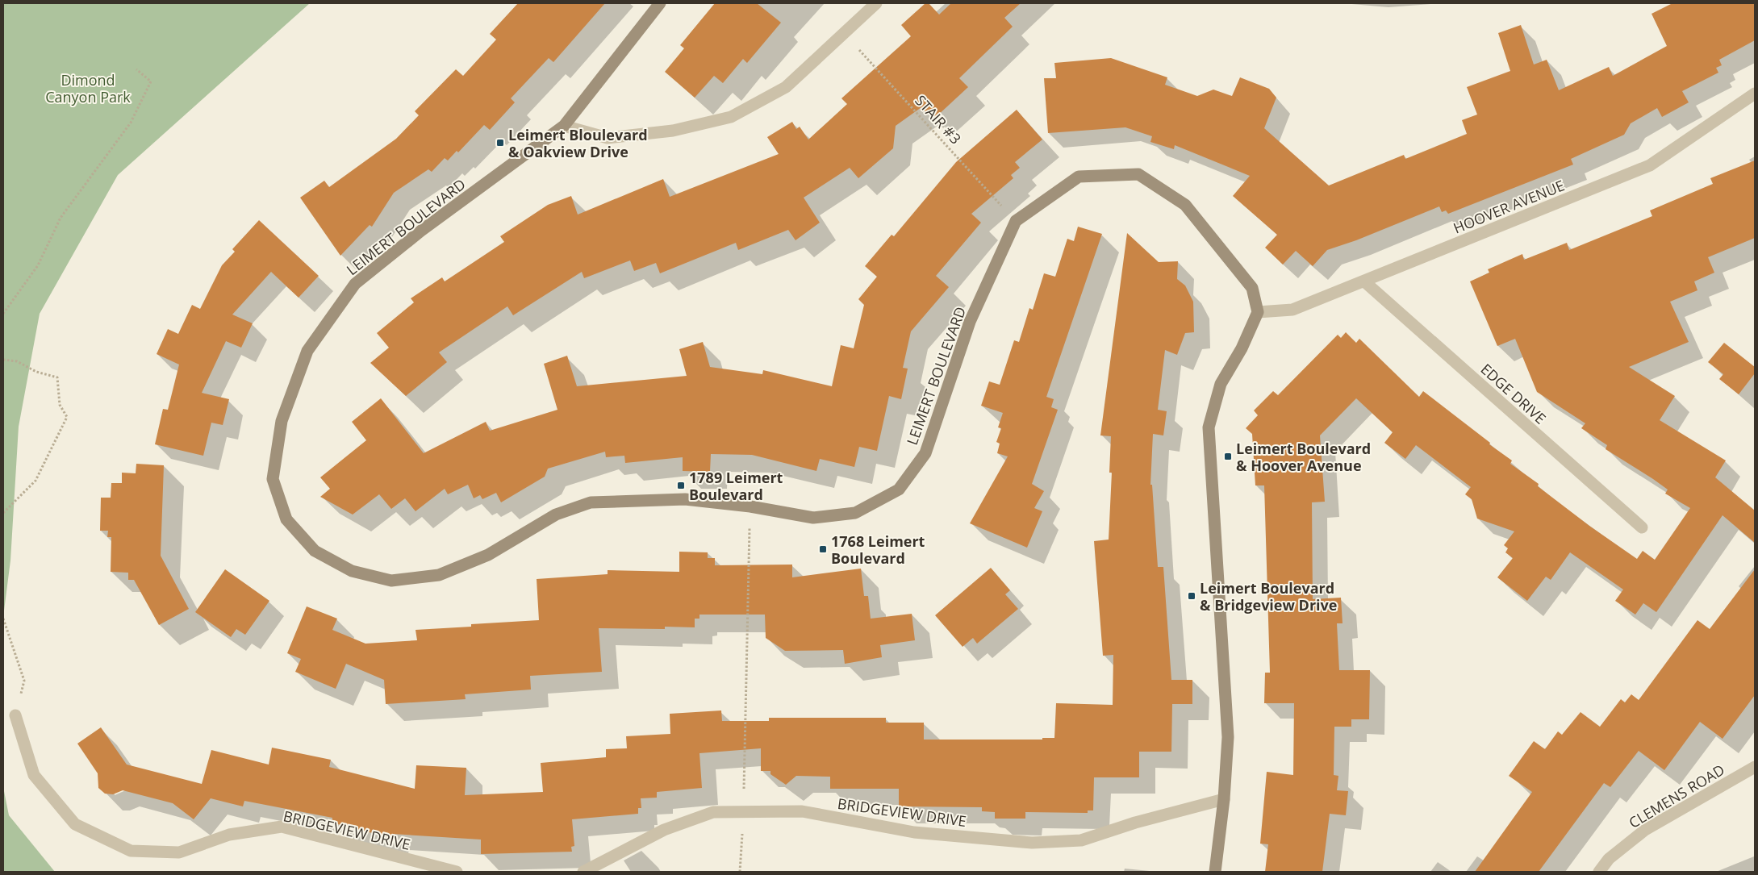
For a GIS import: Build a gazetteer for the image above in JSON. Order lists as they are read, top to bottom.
{
  "streets": {
    "street": [
      "HOOVER AVENUE",
      "LEIMERT BOULEVARD",
      "EDGE DRIVE",
      "CLEMENS ROAD",
      "BRIDGEVIEW DRIVE"
    ],
    "path": ["STAIR #3"]
  },
  "crossings": [
    ["STAIR #3", "LEIMERT BOULEVARD"],
    ["HOOVER AVENUE", "EDGE DRIVE"]
  ],
  "parks": ["Dimond Canyon Park"],
  "places": {
    "transit": [
      "Leimert Bloulevard & Oakview Drive",
      "Leimert Boulevard & Hoover Avenue",
      "1789 Leimert Boulevard",
      "1768 Leimert Boulevard",
      "Leimert Boulevard & Bridgeview Drive"
    ]
  }
}
